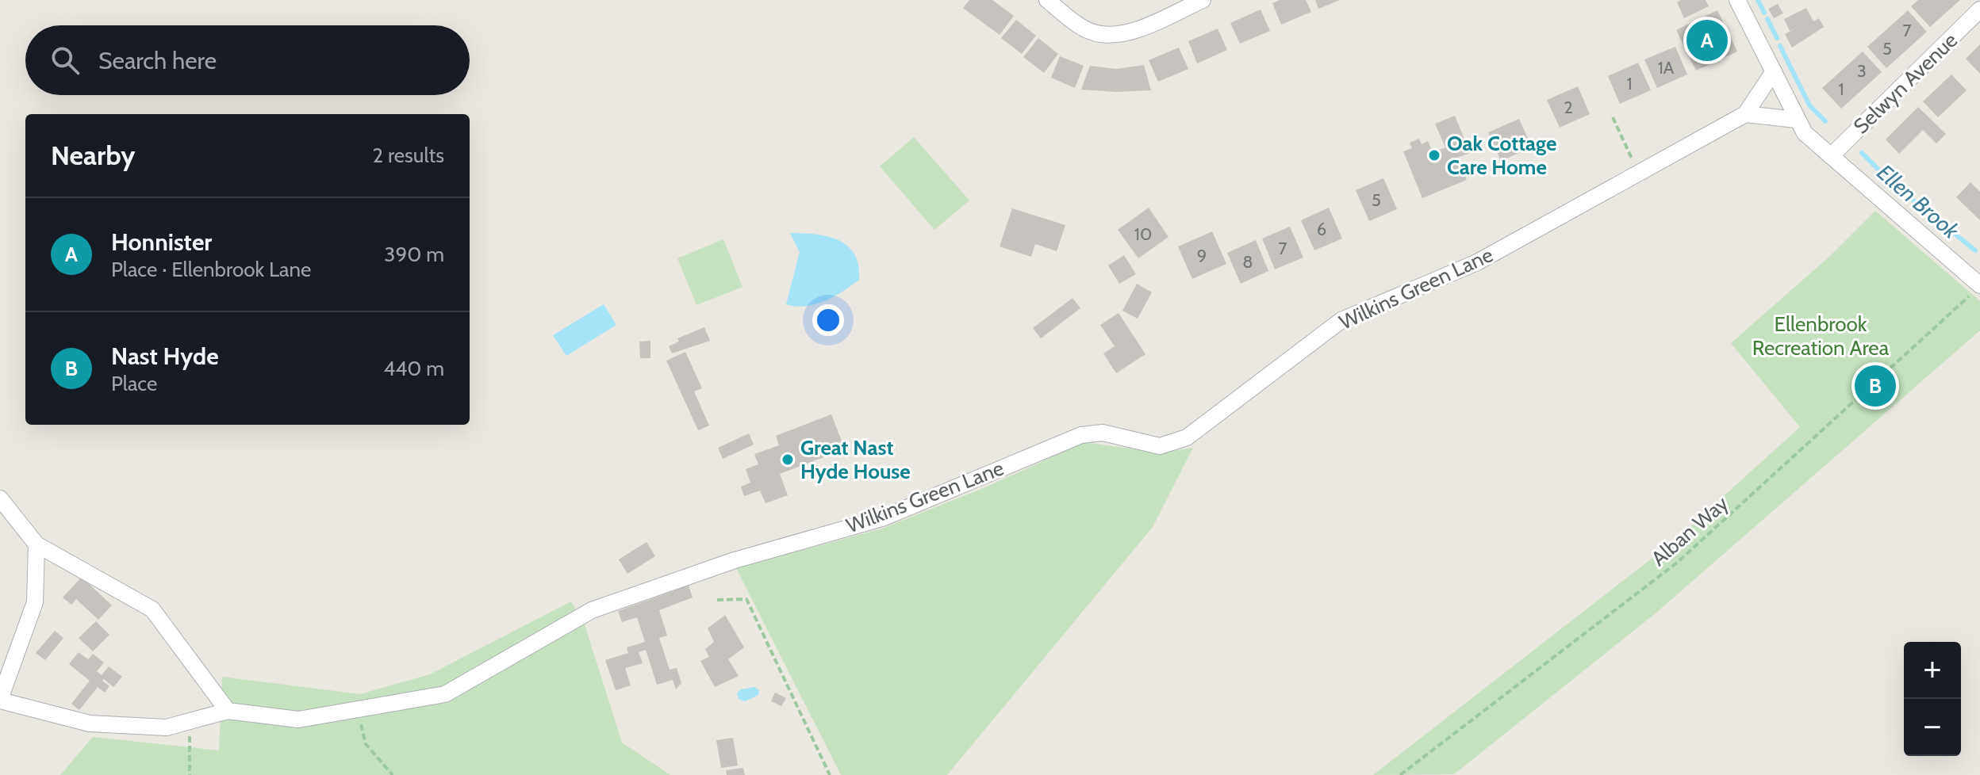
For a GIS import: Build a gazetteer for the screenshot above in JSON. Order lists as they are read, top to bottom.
{
  "streets": {
    "street": ["Selwyn Avenue", "Wilkins Green Lane"],
    "path": ["Alban Way"]
  },
  "water": ["Ellen Brook"],
  "parks": ["Ellenbrook Recreation Area"],
  "places": ["Oak Cottage Care Home", "Great Nast Hyde House"],
  "house_numbers": [
    "7",
    "5",
    "1A",
    "3",
    "1",
    "1",
    "2",
    "5",
    "6",
    "10",
    "7",
    "9",
    "8"
  ],
  "page": {
    "pins": ["A", "B"],
    "search": "Search here",
    "heading": ["Nearby", "2 results"],
    "list": [
      {
        "mark": "A",
        "name": "Honnister",
        "note": "Place · Ellenbrook Lane",
        "value": "390 m"
      },
      {
        "mark": "B",
        "name": "Nast Hyde",
        "note": "Place",
        "value": "440 m"
      }
    ],
    "map_buttons": ["+", "−"]
  }
}
